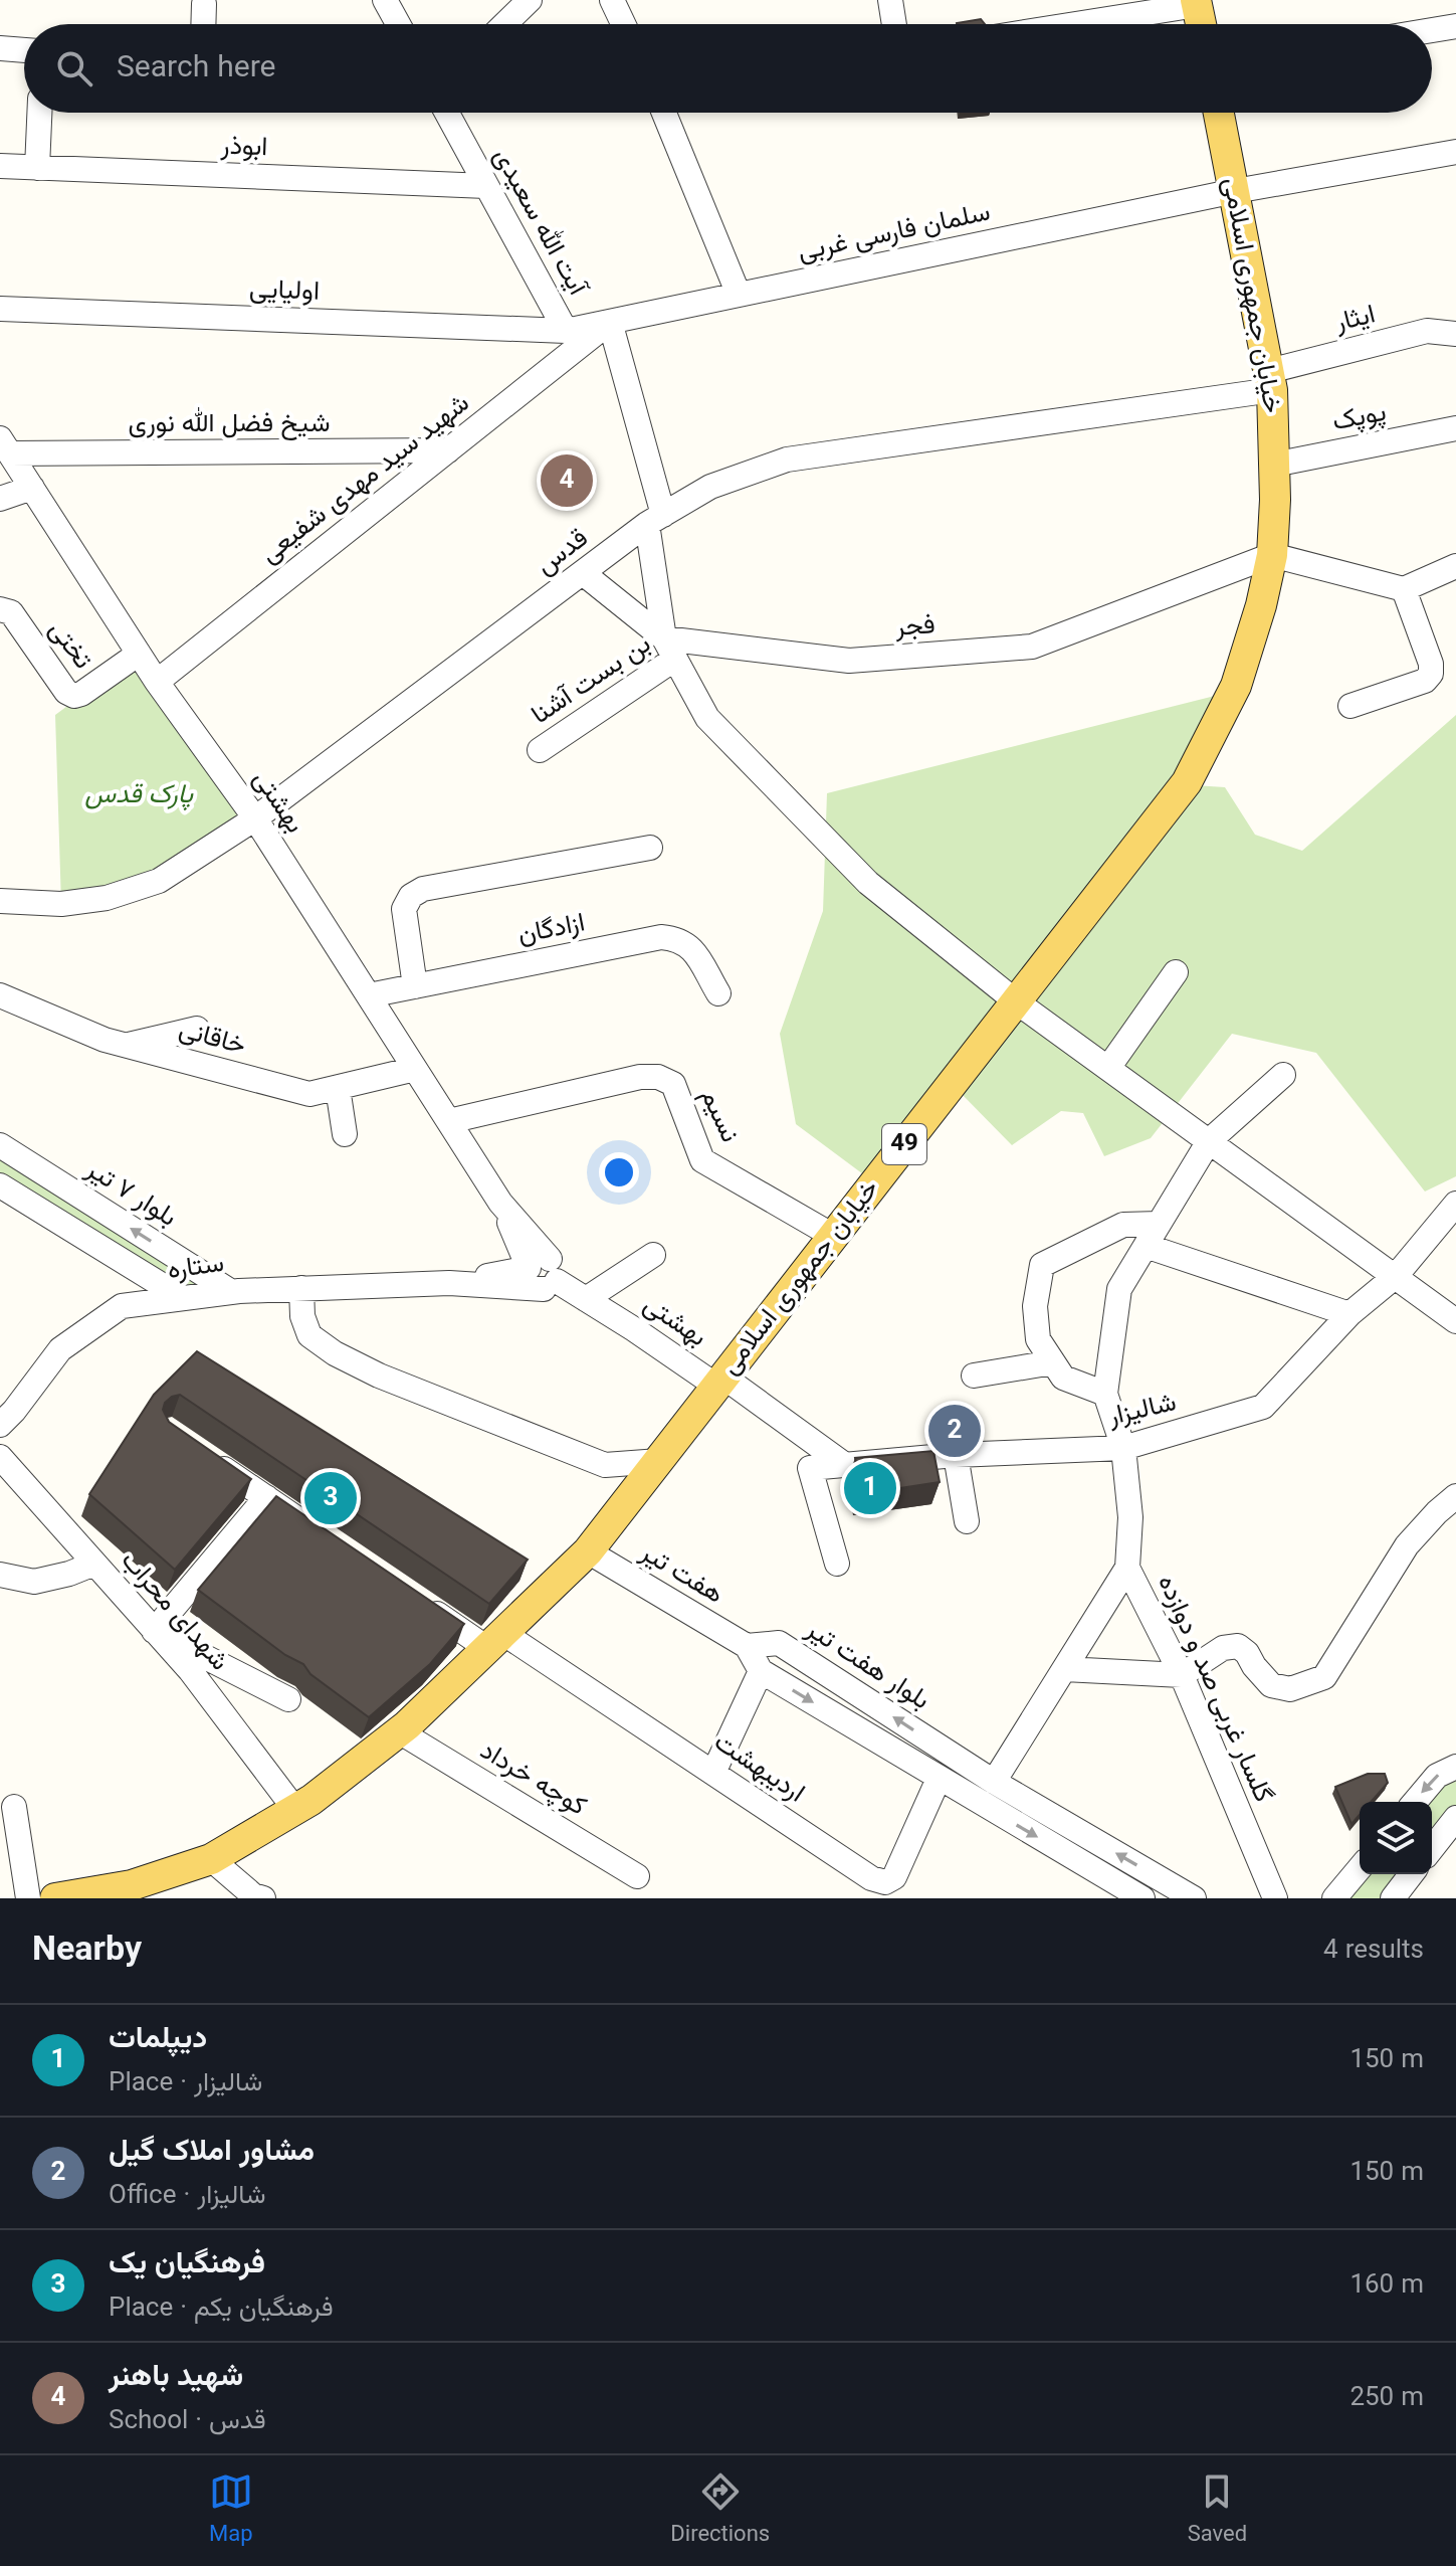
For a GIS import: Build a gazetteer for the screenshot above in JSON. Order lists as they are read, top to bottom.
{
  "streets": {
    "main road": ["خیابان جمهوری اسلامی", "49"],
    "street": [
      "ابوذر",
      "آیت الله سعیدی",
      "سلمان فارسی غربی",
      "اولیایی",
      "ایثار",
      "پوپک",
      "شیخ فضل الله نوری",
      "شهید سید مهدی شفیعی",
      "قدس",
      "فجر",
      "تختی",
      "بن بست آشنا",
      "بهشتی",
      "ازادگان",
      "خاقانی",
      "نسیم",
      "بلوار ۷ تیر",
      "ستاره",
      "شالیزار",
      "هفت تیر",
      "شهدای محراب",
      "بلوار هفت تیر",
      "گلسار غربی صد و دوازده",
      "اردیبهشت",
      "کوچه خرداد"
    ]
  },
  "crossings": [
    ["ابوذر", "آیت الله سعیدی"],
    ["آیت الله سعیدی", "سلمان فارسی غربی"],
    ["آیت الله سعیدی", "اولیایی"],
    ["سلمان فارسی غربی", "اولیایی"],
    ["سلمان فارسی غربی", "خیابان جمهوری اسلامی"],
    ["سلمان فارسی غربی", "شهید سید مهدی شفیعی"],
    ["خیابان جمهوری اسلامی", "ایثار"],
    ["خیابان جمهوری اسلامی", "پوپک"],
    ["خیابان جمهوری اسلامی", "قدس"],
    ["خیابان جمهوری اسلامی", "فجر"],
    ["خیابان جمهوری اسلامی", "بهشتی"],
    ["خیابان جمهوری اسلامی", "نسیم"],
    ["خیابان جمهوری اسلامی", "هفت تیر"],
    ["خیابان جمهوری اسلامی", "شهدای محراب"],
    ["خیابان جمهوری اسلامی", "اردیبهشت"],
    ["خیابان جمهوری اسلامی", "کوچه خرداد"],
    ["ایثار", "قدس"],
    ["شیخ فضل الله نوری", "شهید سید مهدی شفیعی"],
    ["شیخ فضل الله نوری", "بهشتی"],
    ["شهید سید مهدی شفیعی", "بهشتی"],
    ["قدس", "بهشتی"],
    ["فجر", "بن بست آشنا"],
    ["تختی", "بهشتی"],
    ["بهشتی", "ازادگان"],
    ["بهشتی", "خاقانی"],
    ["بهشتی", "نسیم"],
    ["بهشتی", "ستاره"],
    ["بلوار ۷ تیر", "ستاره"],
    ["شالیزار", "گلسار غربی صد و دوازده"],
    ["هفت تیر", "بلوار هفت تیر"]
  ],
  "parks": ["پارک قدس"],
  "page": {
    "search": "Search here",
    "pins": [
      "4",
      "2",
      "1",
      "3"
    ],
    "heading": ["Nearby", "4 results"],
    "list": [
      {
        "mark": "1",
        "name": "دیپلمات",
        "note": "Place · شالیزار",
        "value": "150 m"
      },
      {
        "mark": "2",
        "name": "مشاور املاک گیل",
        "note": "Office · شالیزار",
        "value": "150 m"
      },
      {
        "mark": "3",
        "name": "فرهنگیان یک",
        "note": "Place · فرهنگیان یکم",
        "value": "160 m"
      },
      {
        "mark": "4",
        "name": "شهید باهنر",
        "note": "School · قدس",
        "value": "250 m"
      }
    ],
    "nav": ["Map", "Directions", "Saved"]
  }
}
